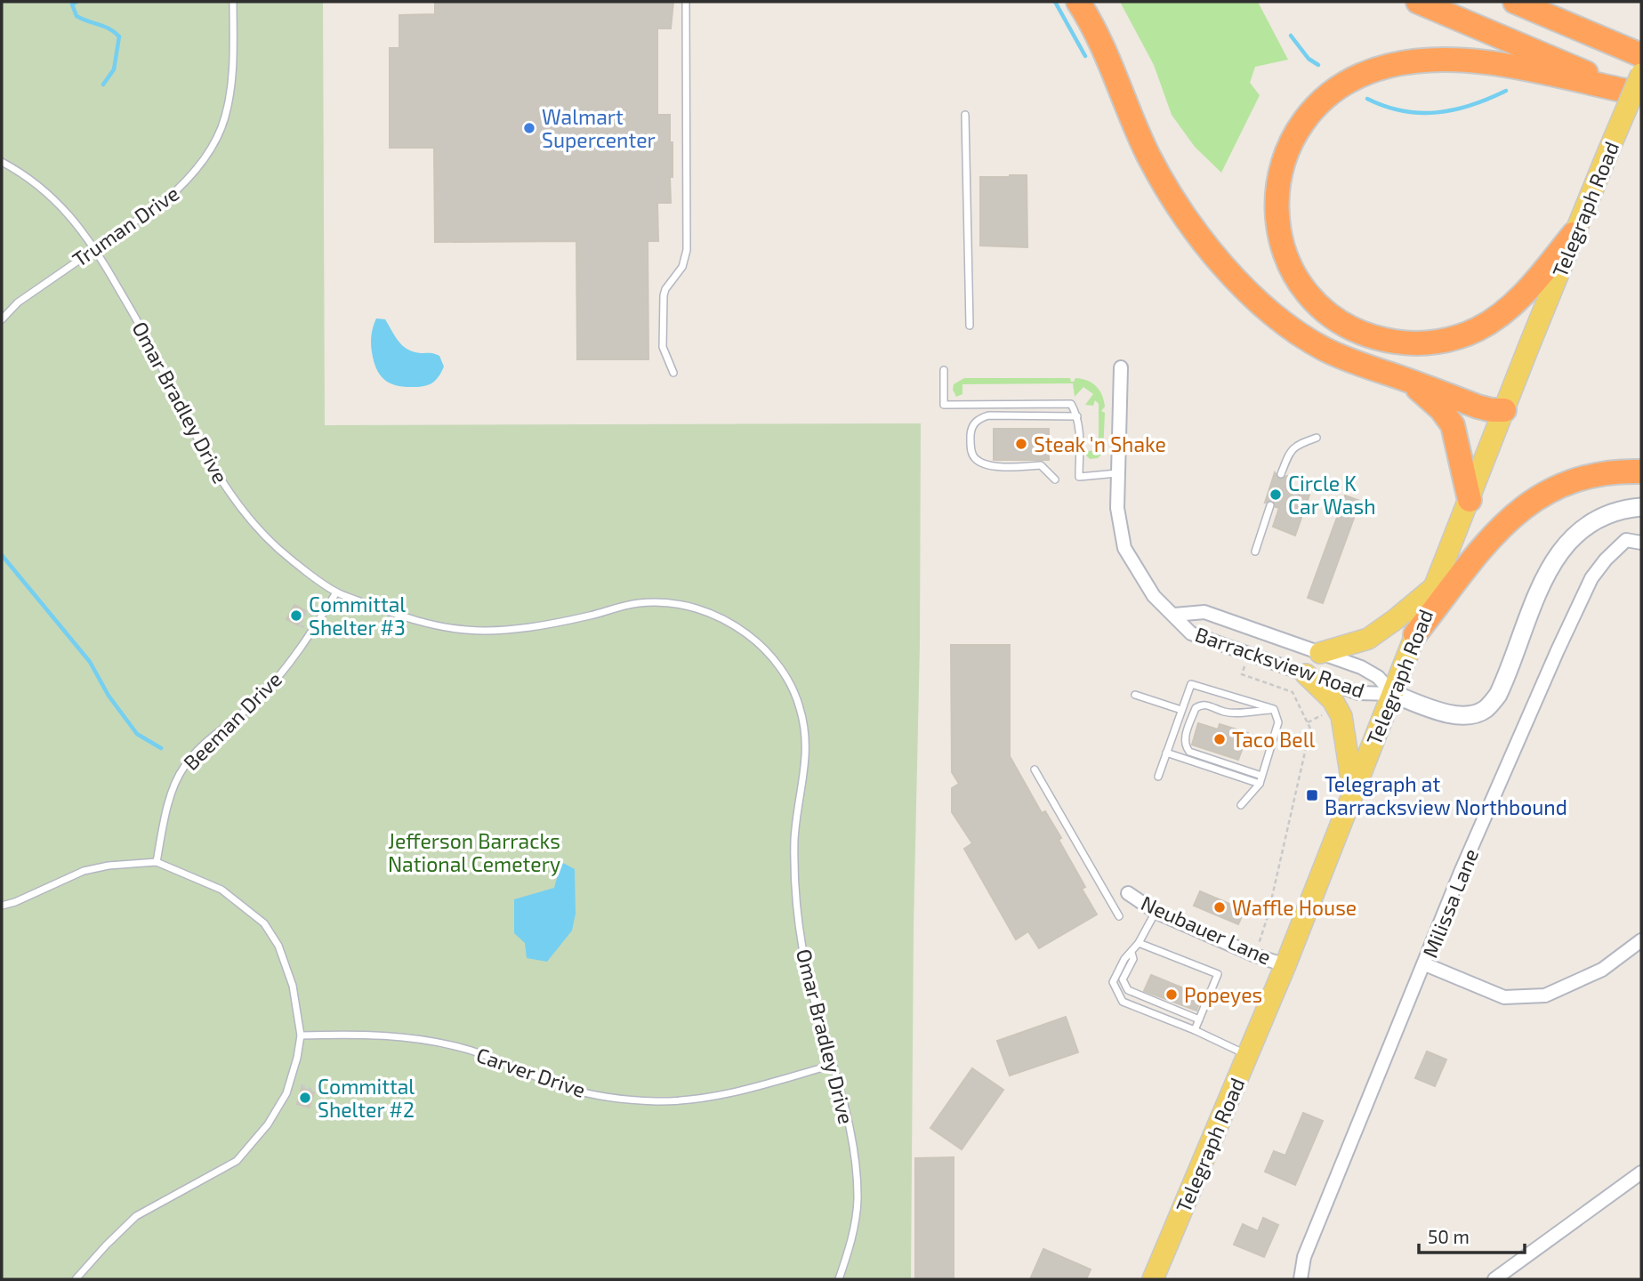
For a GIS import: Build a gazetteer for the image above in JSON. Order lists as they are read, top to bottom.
{
  "streets": {
    "main road": ["Telegraph Road"],
    "street": ["Barracksview Road", "Milissa Lane", "Neubauer Lane"],
    "lane": [
      "Truman Drive",
      "Omar Bradley Drive",
      "Beeman Drive",
      "Carver Drive"
    ]
  },
  "crossings": [
    ["Telegraph Road", "Barracksview Road"],
    ["Telegraph Road", "Neubauer Lane"],
    ["Truman Drive", "Omar Bradley Drive"],
    ["Omar Bradley Drive", "Beeman Drive"],
    ["Omar Bradley Drive", "Carver Drive"]
  ],
  "parks": ["Jefferson Barracks National Cemetery"],
  "places": {
    "other": [
      "Walmart Supercenter",
      "Steak 'n Shake",
      "Circle K Car Wash",
      "Committal Shelter #3",
      "Taco Bell",
      "Waffle House",
      "Popeyes",
      "Committal Shelter #2"
    ],
    "transit": ["Telegraph at Barracksview Northbound"]
  },
  "scale_bar": "50 m"
}
